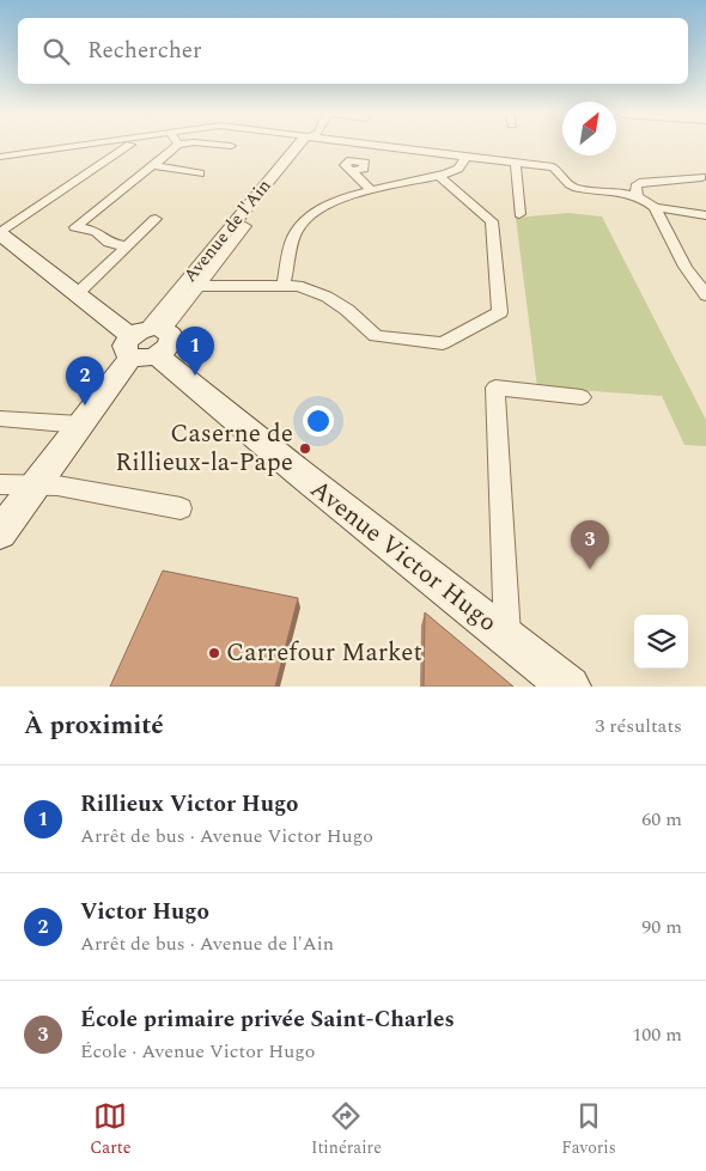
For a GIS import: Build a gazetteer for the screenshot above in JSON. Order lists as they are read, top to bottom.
{
  "streets": {
    "street": ["Avenue de l'Ain", "Avenue Victor Hugo"]
  },
  "crossings": [
    ["Avenue de l'Ain", "Avenue Victor Hugo"]
  ],
  "places": ["Caserne de Rillieux-la-Pape", "Carrefour Market"],
  "north": "top right",
  "page": {
    "search": "Rechercher",
    "pins": ["1", "2", "3"],
    "heading": ["À proximité", "3 résultats"],
    "list": [
      {
        "mark": "1",
        "name": "Rillieux Victor Hugo",
        "note": "Arrêt de bus · Avenue Victor Hugo",
        "value": "60 m"
      },
      {
        "mark": "2",
        "name": "Victor Hugo",
        "note": "Arrêt de bus · Avenue de l'Ain",
        "value": "90 m"
      },
      {
        "mark": "3",
        "name": "École primaire privée Saint-Charles",
        "note": "École · Avenue Victor Hugo",
        "value": "100 m"
      }
    ],
    "nav": ["Carte", "Itinéraire", "Favoris"]
  }
}
